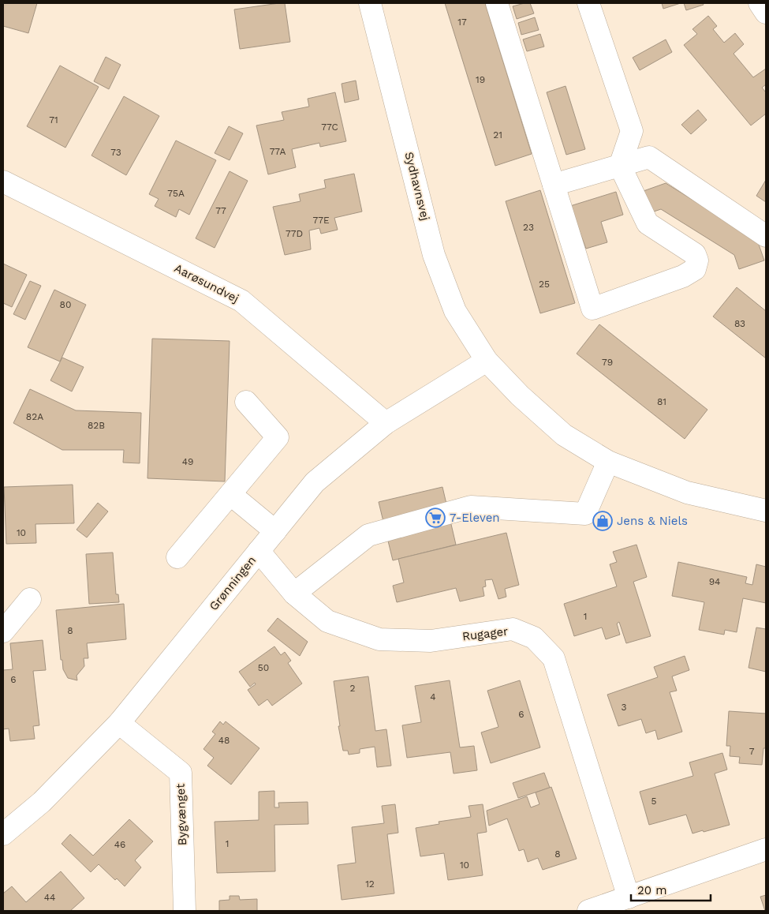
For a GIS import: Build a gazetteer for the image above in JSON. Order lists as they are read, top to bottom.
{
  "streets": {
    "street": [
      "Sydhavnsvej",
      "Aarøsundvej",
      "Grønningen",
      "Rugager",
      "Bygvænget"
    ]
  },
  "crossings": [
    ["Sydhavnsvej", "Grønningen"],
    ["Aarøsundvej", "Grønningen"],
    ["Grønningen", "Rugager"],
    ["Grønningen", "Bygvænget"]
  ],
  "places": {
    "supermarket": ["7-Eleven"],
    "shop": ["Jens & Niels"]
  },
  "house_numbers": [
    "17",
    "19",
    "71",
    "77C",
    "21",
    "77A",
    "73",
    "75A",
    "77",
    "77E",
    "23",
    "77D",
    "25",
    "80",
    "83",
    "79",
    "81",
    "82A",
    "82B",
    "49",
    "10",
    "94",
    "1",
    "8",
    "50",
    "6",
    "2",
    "4",
    "3",
    "6",
    "48",
    "7",
    "5",
    "1",
    "46",
    "8",
    "10",
    "12",
    "44"
  ],
  "scale_bar": "20 m"
}
